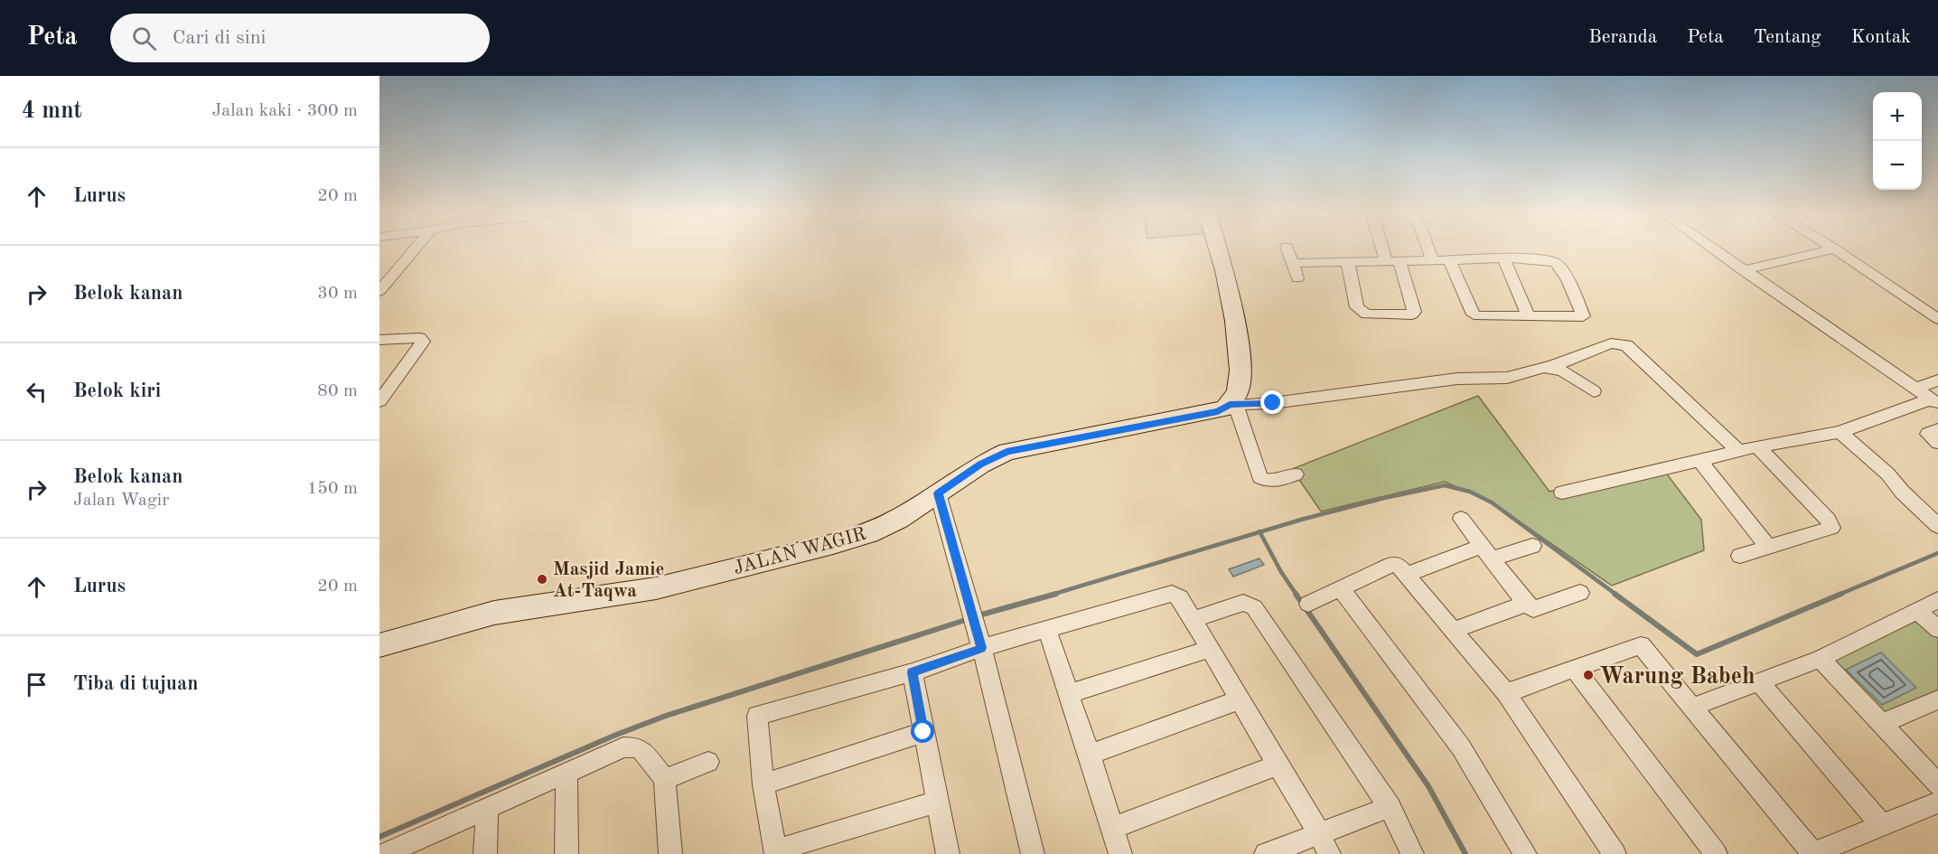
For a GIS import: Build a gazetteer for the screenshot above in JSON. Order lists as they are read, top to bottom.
{
  "streets": {
    "street": ["JALAN WAGIR"]
  },
  "places": ["Masjid Jamie At-Taqwa", "Warung Babeh"],
  "page": {
    "header": "Peta",
    "search": "Cari di sini",
    "nav": [
      "Beranda",
      "Peta",
      "Tentang",
      "Kontak"
    ],
    "heading": ["4 mnt", "Jalan kaki · 300 m"],
    "map_buttons": ["+", "−"],
    "list": [
      ["Lurus", "20 m"],
      ["Belok kanan", "30 m"],
      ["Belok kiri", "80 m"],
      ["Belok kanan", "Jalan Wagir", "150 m"],
      ["Lurus", "20 m"],
      "Tiba di tujuan"
    ]
  }
}
